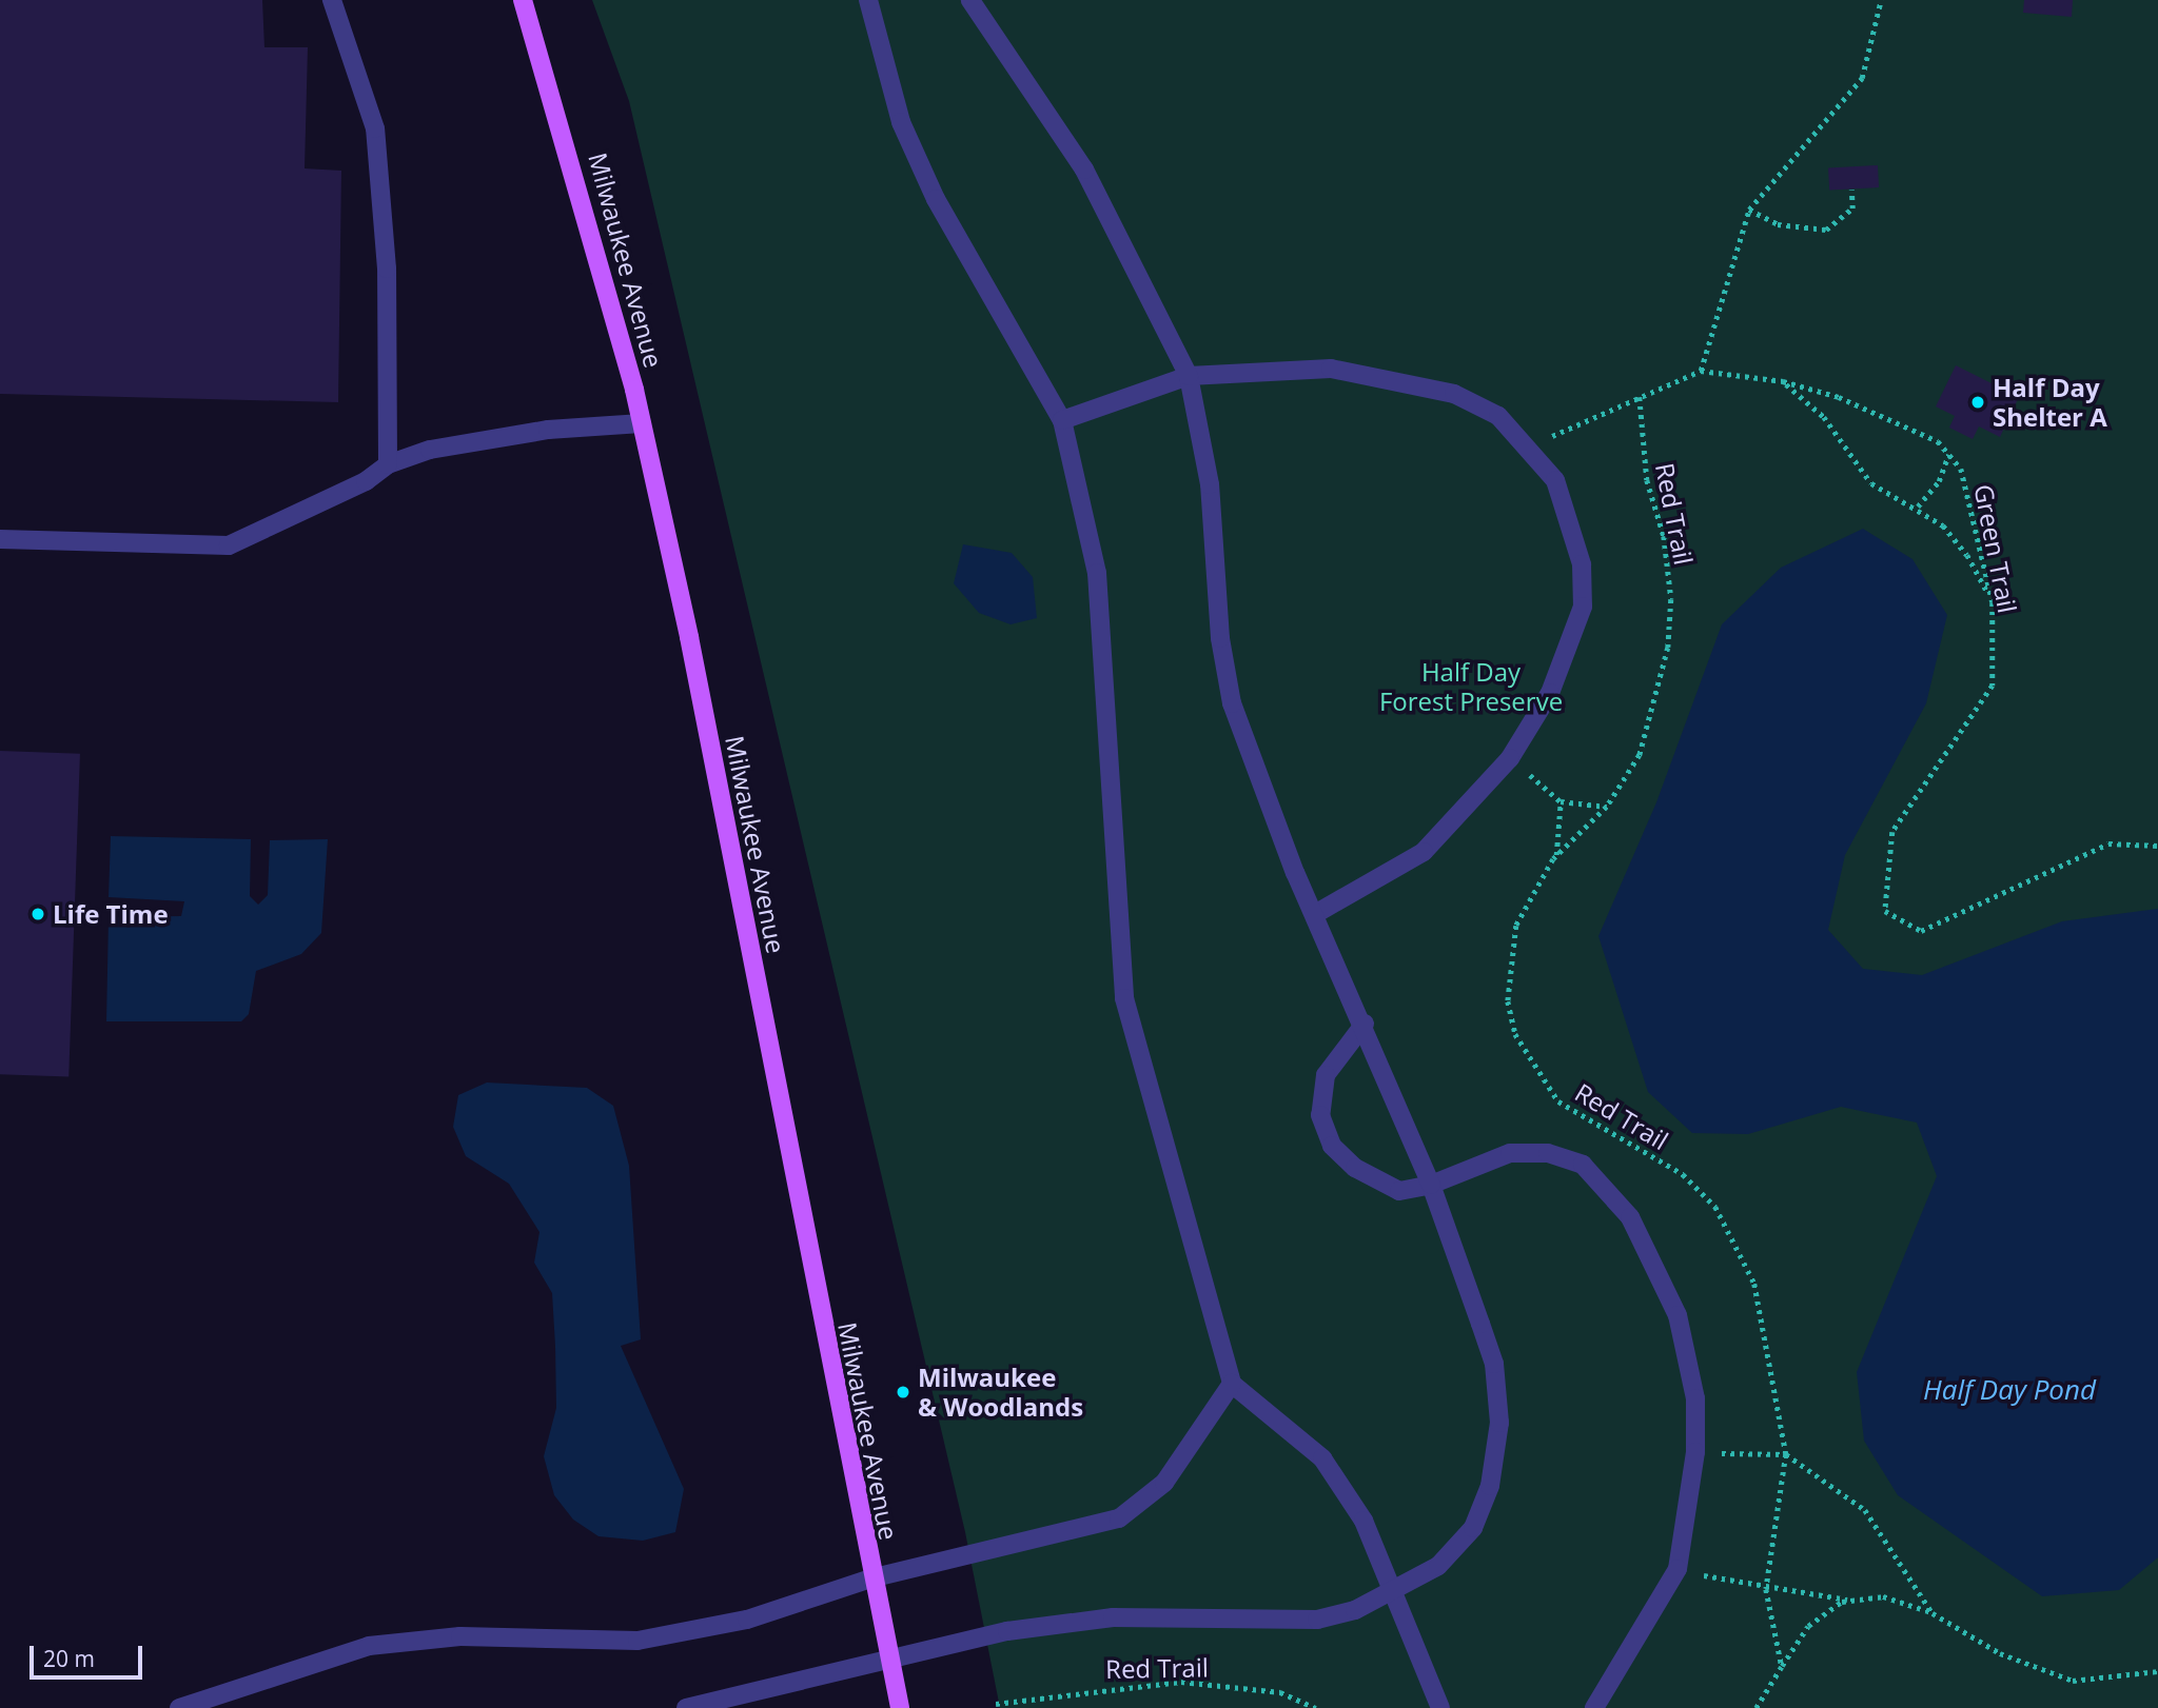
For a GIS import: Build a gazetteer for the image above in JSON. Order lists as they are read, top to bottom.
{
  "streets": {
    "main road": ["Milwaukee Avenue"],
    "path": ["Red Trail", "Green Trail"]
  },
  "water": ["Half Day Pond"],
  "parks": ["Half Day Forest Preserve"],
  "places": ["Half Day Shelter A", "Life Time", "Milwaukee & Woodlands"],
  "scale_bar": "20 m"
}
